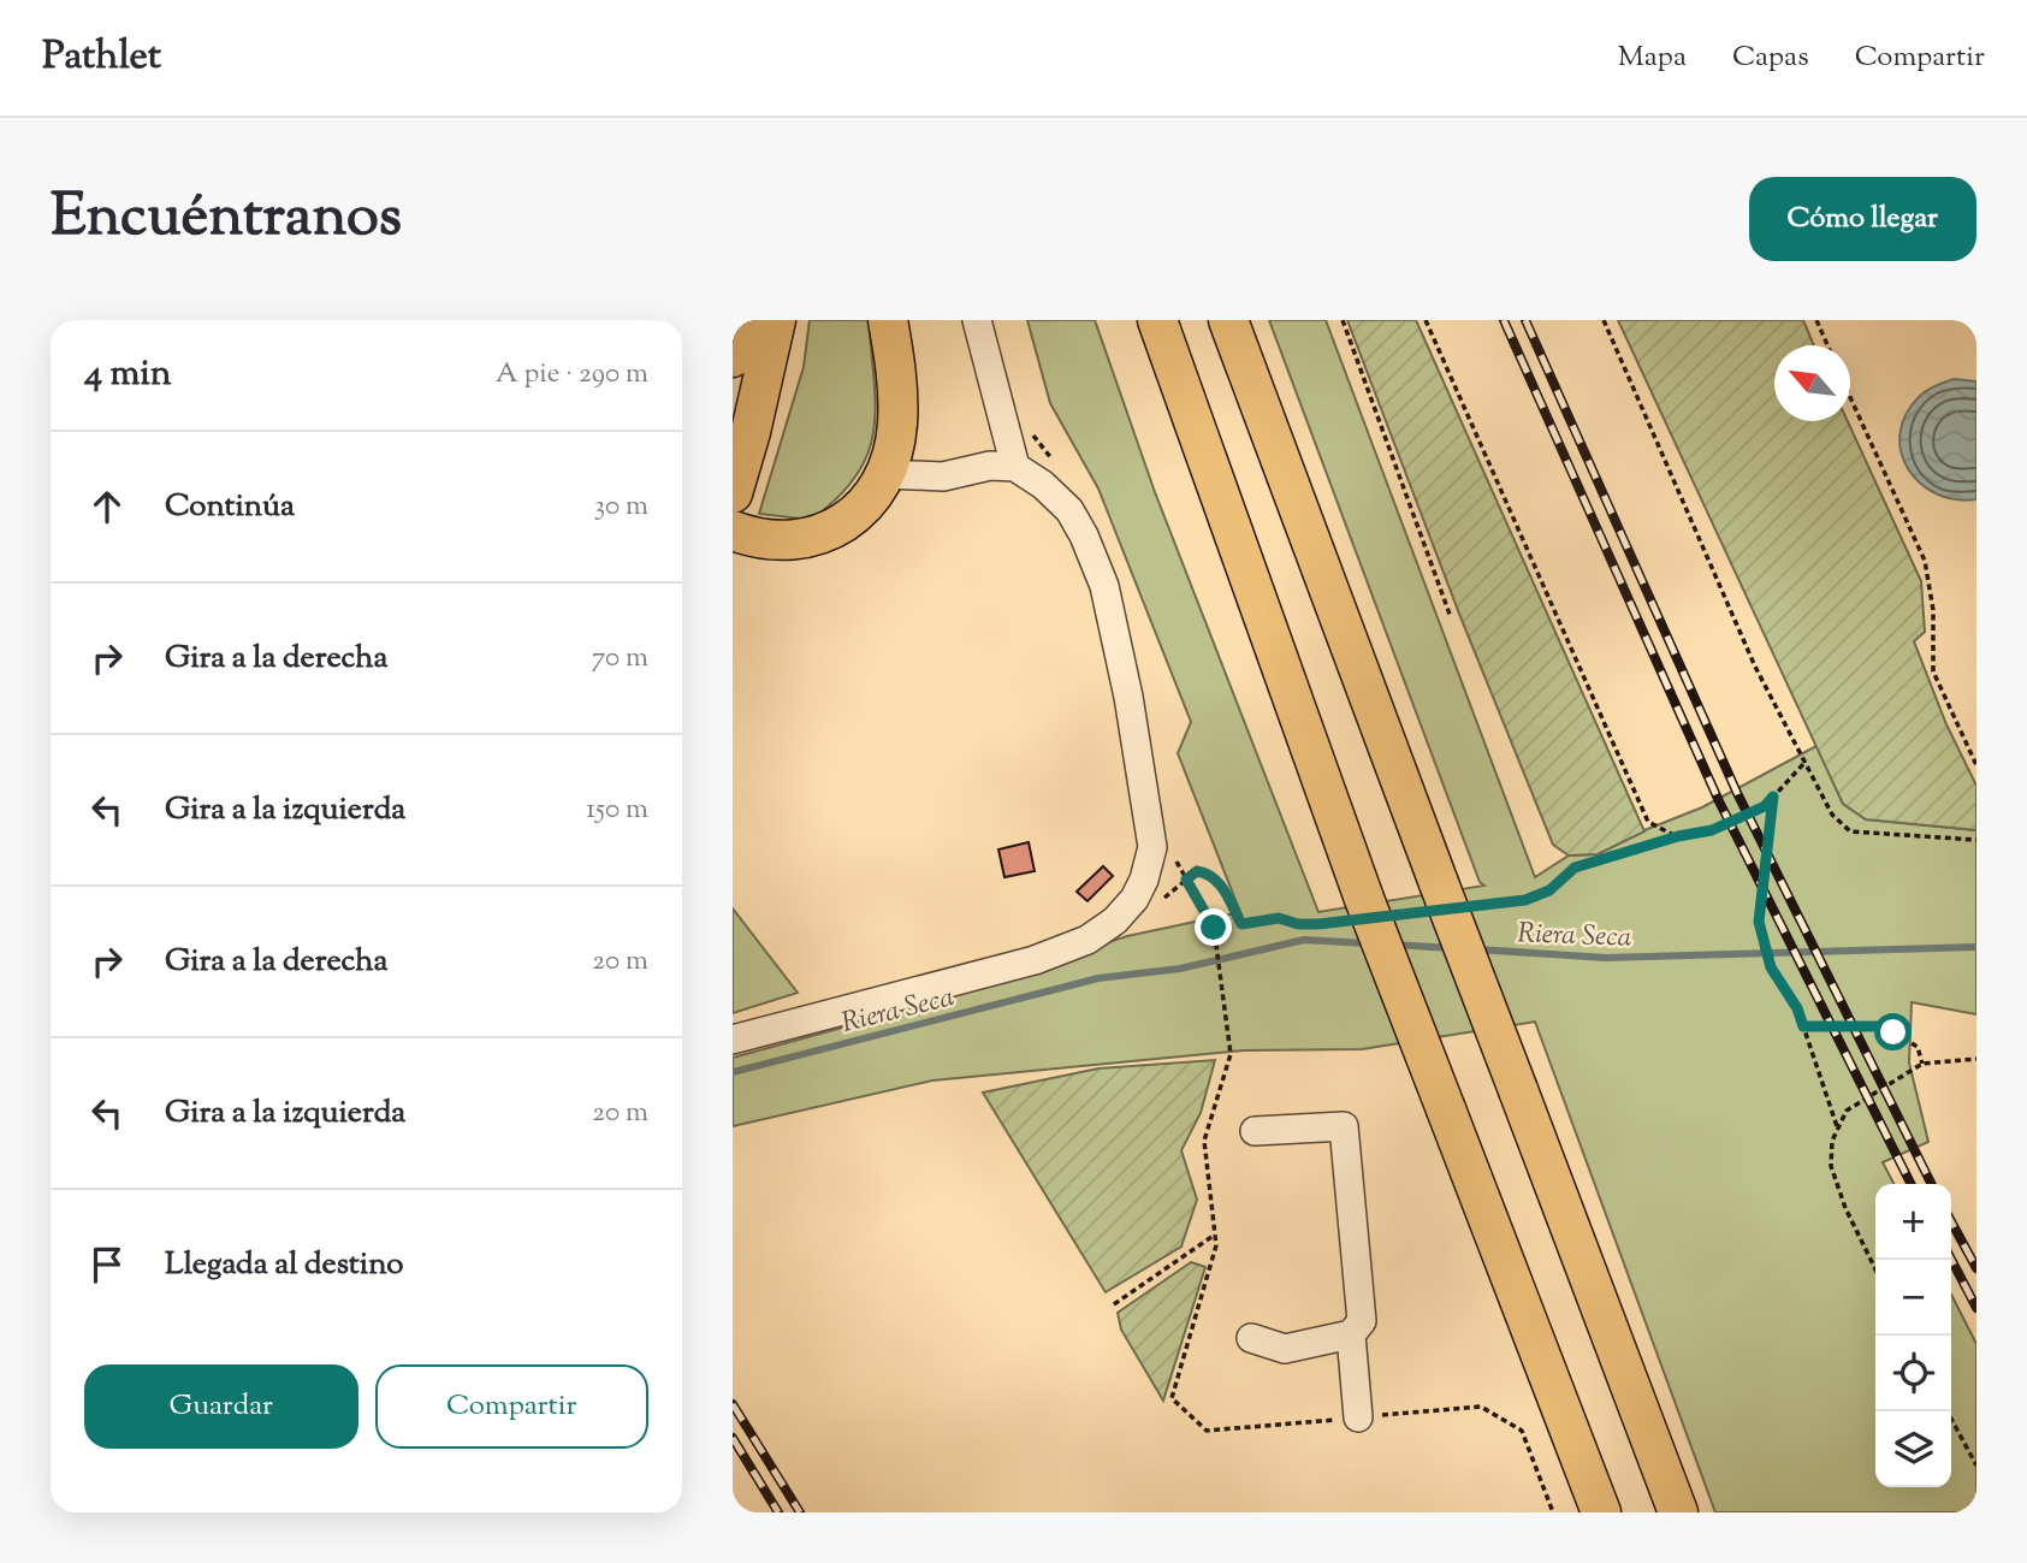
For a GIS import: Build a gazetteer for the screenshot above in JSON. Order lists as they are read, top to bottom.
{
  "water": ["Riera Seca"],
  "north": "top left",
  "page": {
    "header": "Pathlet",
    "nav": ["Mapa", "Capas", "Compartir"],
    "title": "Encuéntranos",
    "buttons": [
      "Cómo llegar",
      ["Guardar", "Compartir"]
    ],
    "heading": ["4 min", "A pie · 290 m"],
    "list": [
      ["Continúa", "30 m"],
      ["Gira a la derecha", "70 m"],
      ["Gira a la izquierda", "150 m"],
      ["Gira a la derecha", "20 m"],
      ["Gira a la izquierda", "20 m"],
      "Llegada al destino"
    ],
    "map_buttons": ["+", "−"]
  }
}
